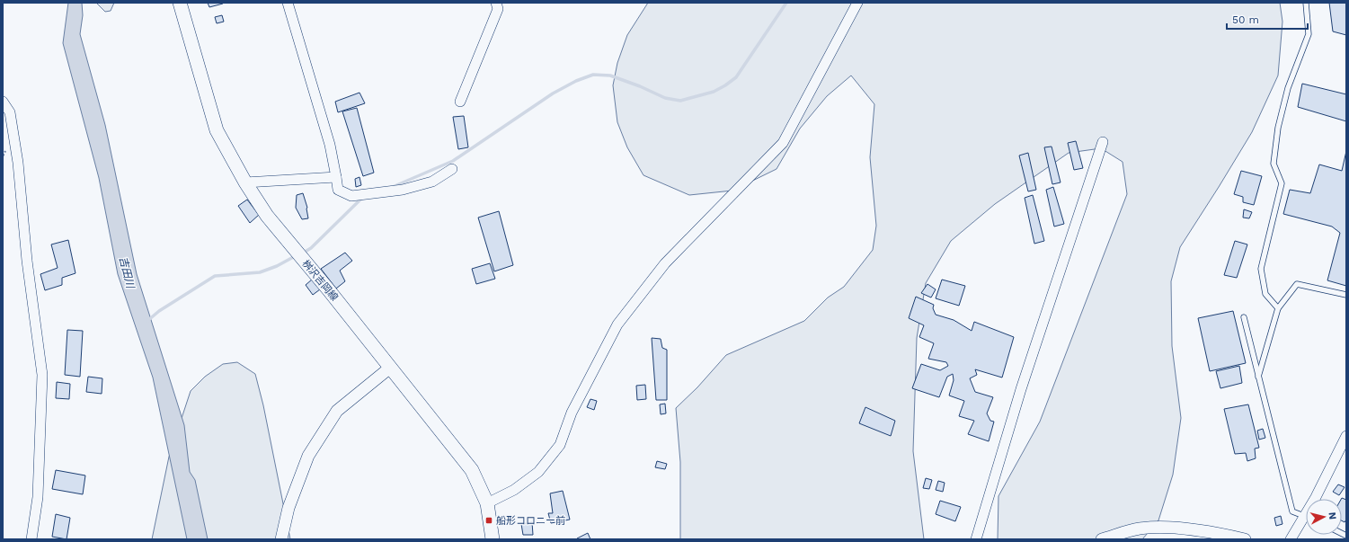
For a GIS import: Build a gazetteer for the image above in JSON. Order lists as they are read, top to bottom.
{
  "streets": {
    "main road": ["桝沢吉岡線"]
  },
  "water": ["吉田川"],
  "places": {
    "transit": ["船形コロニー前"]
  },
  "scale_bar": "50 m",
  "north": "right"
}
